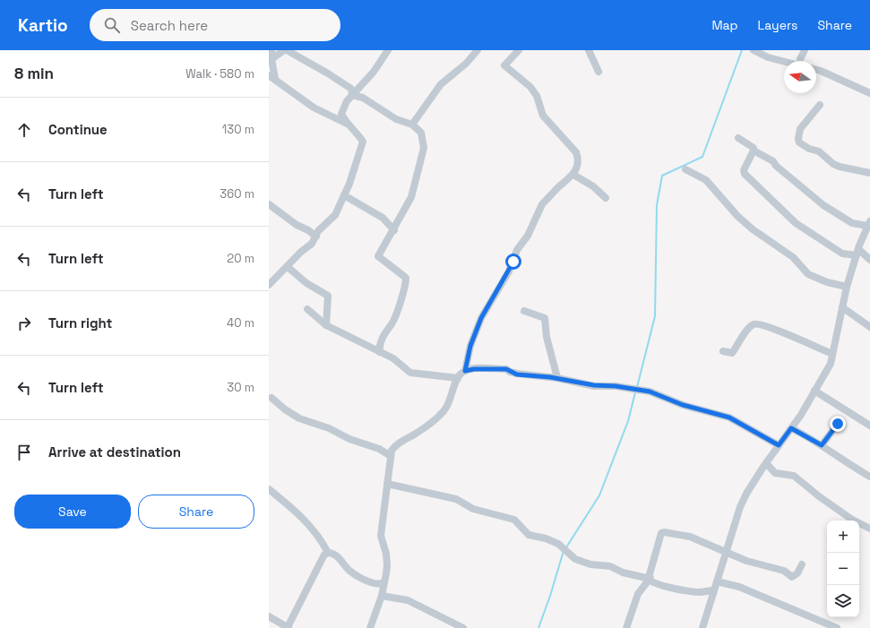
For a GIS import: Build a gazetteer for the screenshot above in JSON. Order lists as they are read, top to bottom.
{
  "north": "left",
  "page": {
    "header": "Kartio",
    "search": "Search here",
    "nav": ["Map", "Layers", "Share"],
    "heading": ["8 min", "Walk · 580 m"],
    "list": [
      ["Continue", "130 m"],
      ["Turn left", "360 m"],
      ["Turn left", "20 m"],
      ["Turn right", "40 m"],
      ["Turn left", "30 m"],
      "Arrive at destination"
    ],
    "buttons": ["Save", "Share"],
    "map_buttons": ["+", "−"]
  }
}
